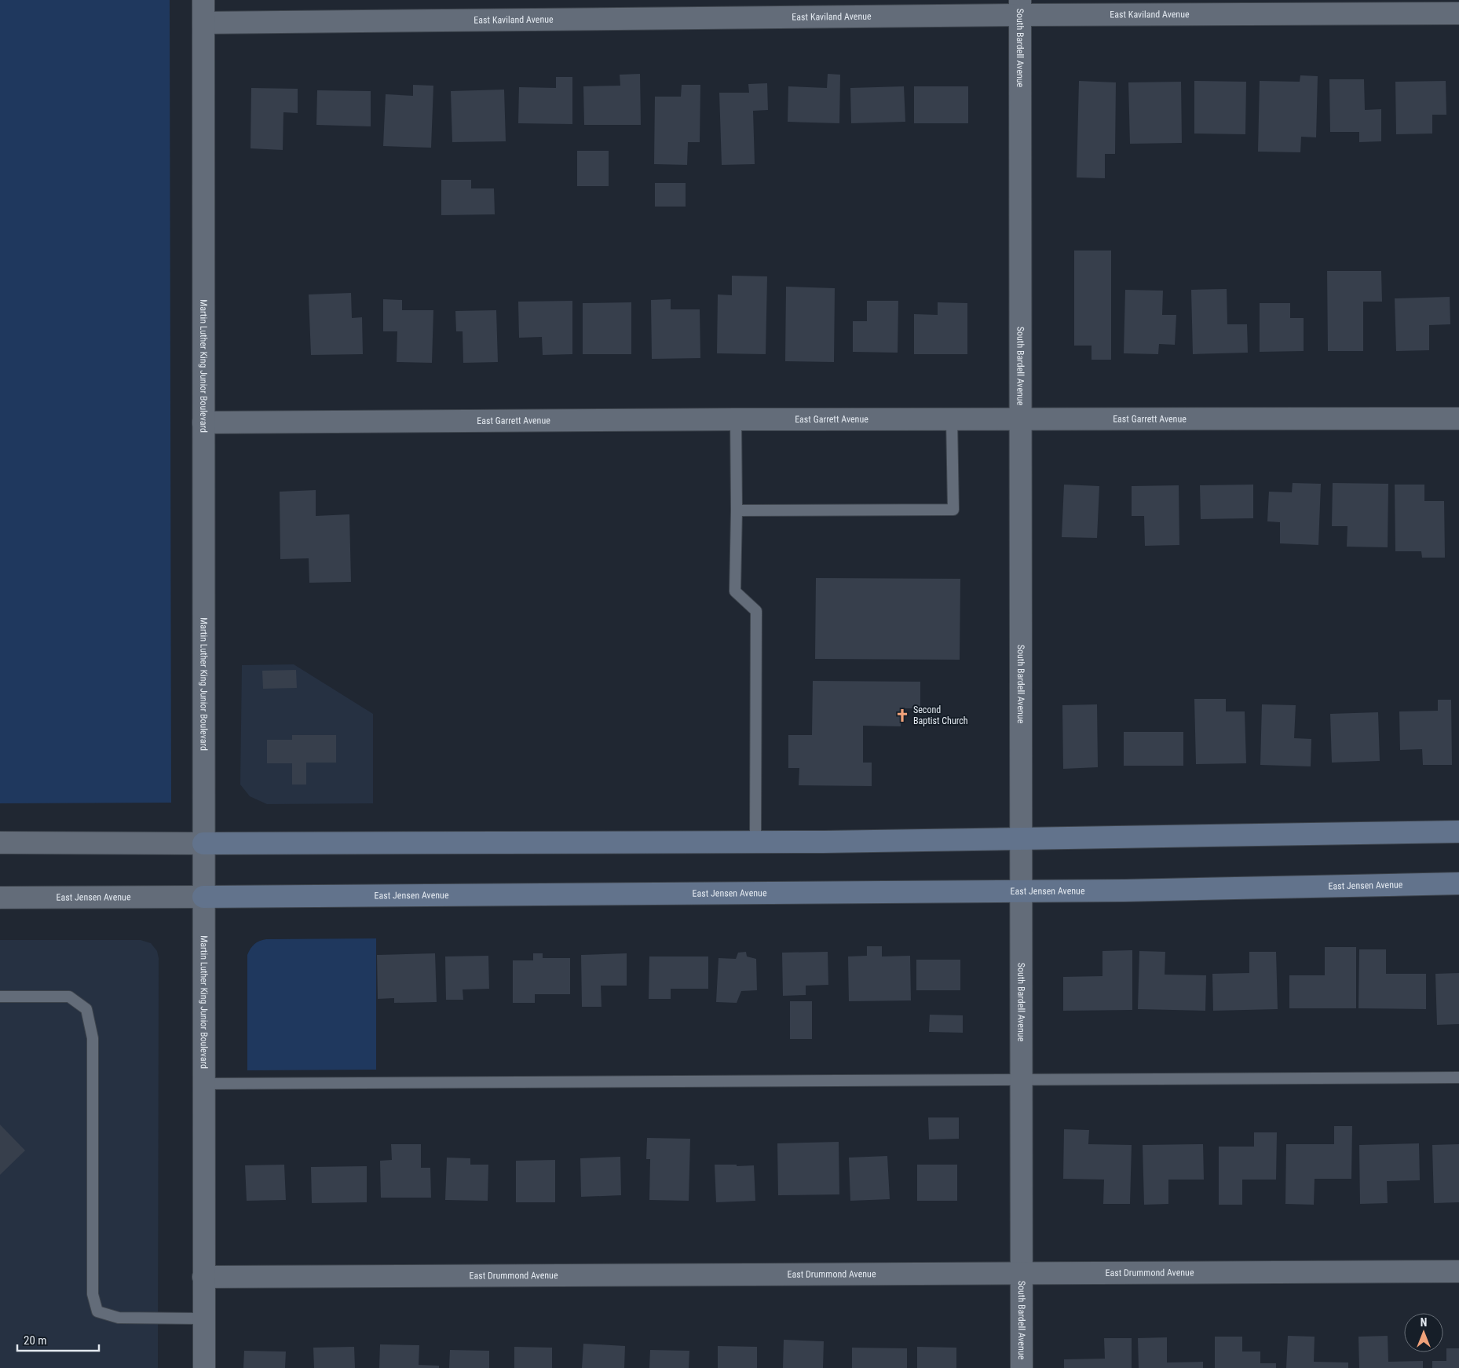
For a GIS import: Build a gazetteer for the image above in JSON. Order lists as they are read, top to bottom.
{
  "streets": {
    "main road": ["East Jensen Avenue"],
    "street": [
      "East Kaviland Avenue",
      "South Bardell Avenue",
      "Martin Luther King Junior Boulevard",
      "East Garrett Avenue",
      "East Drummond Avenue"
    ]
  },
  "crossings": [
    ["East Kaviland Avenue", "South Bardell Avenue"],
    ["East Kaviland Avenue", "Martin Luther King Junior Boulevard"],
    ["South Bardell Avenue", "East Garrett Avenue"],
    ["South Bardell Avenue", "East Jensen Avenue"],
    ["South Bardell Avenue", "East Drummond Avenue"],
    ["Martin Luther King Junior Boulevard", "East Garrett Avenue"],
    ["Martin Luther King Junior Boulevard", "East Jensen Avenue"],
    ["Martin Luther King Junior Boulevard", "East Drummond Avenue"]
  ],
  "places": {
    "church": ["Second Baptist Church"]
  },
  "scale_bar": "20 m",
  "north": "top"
}
